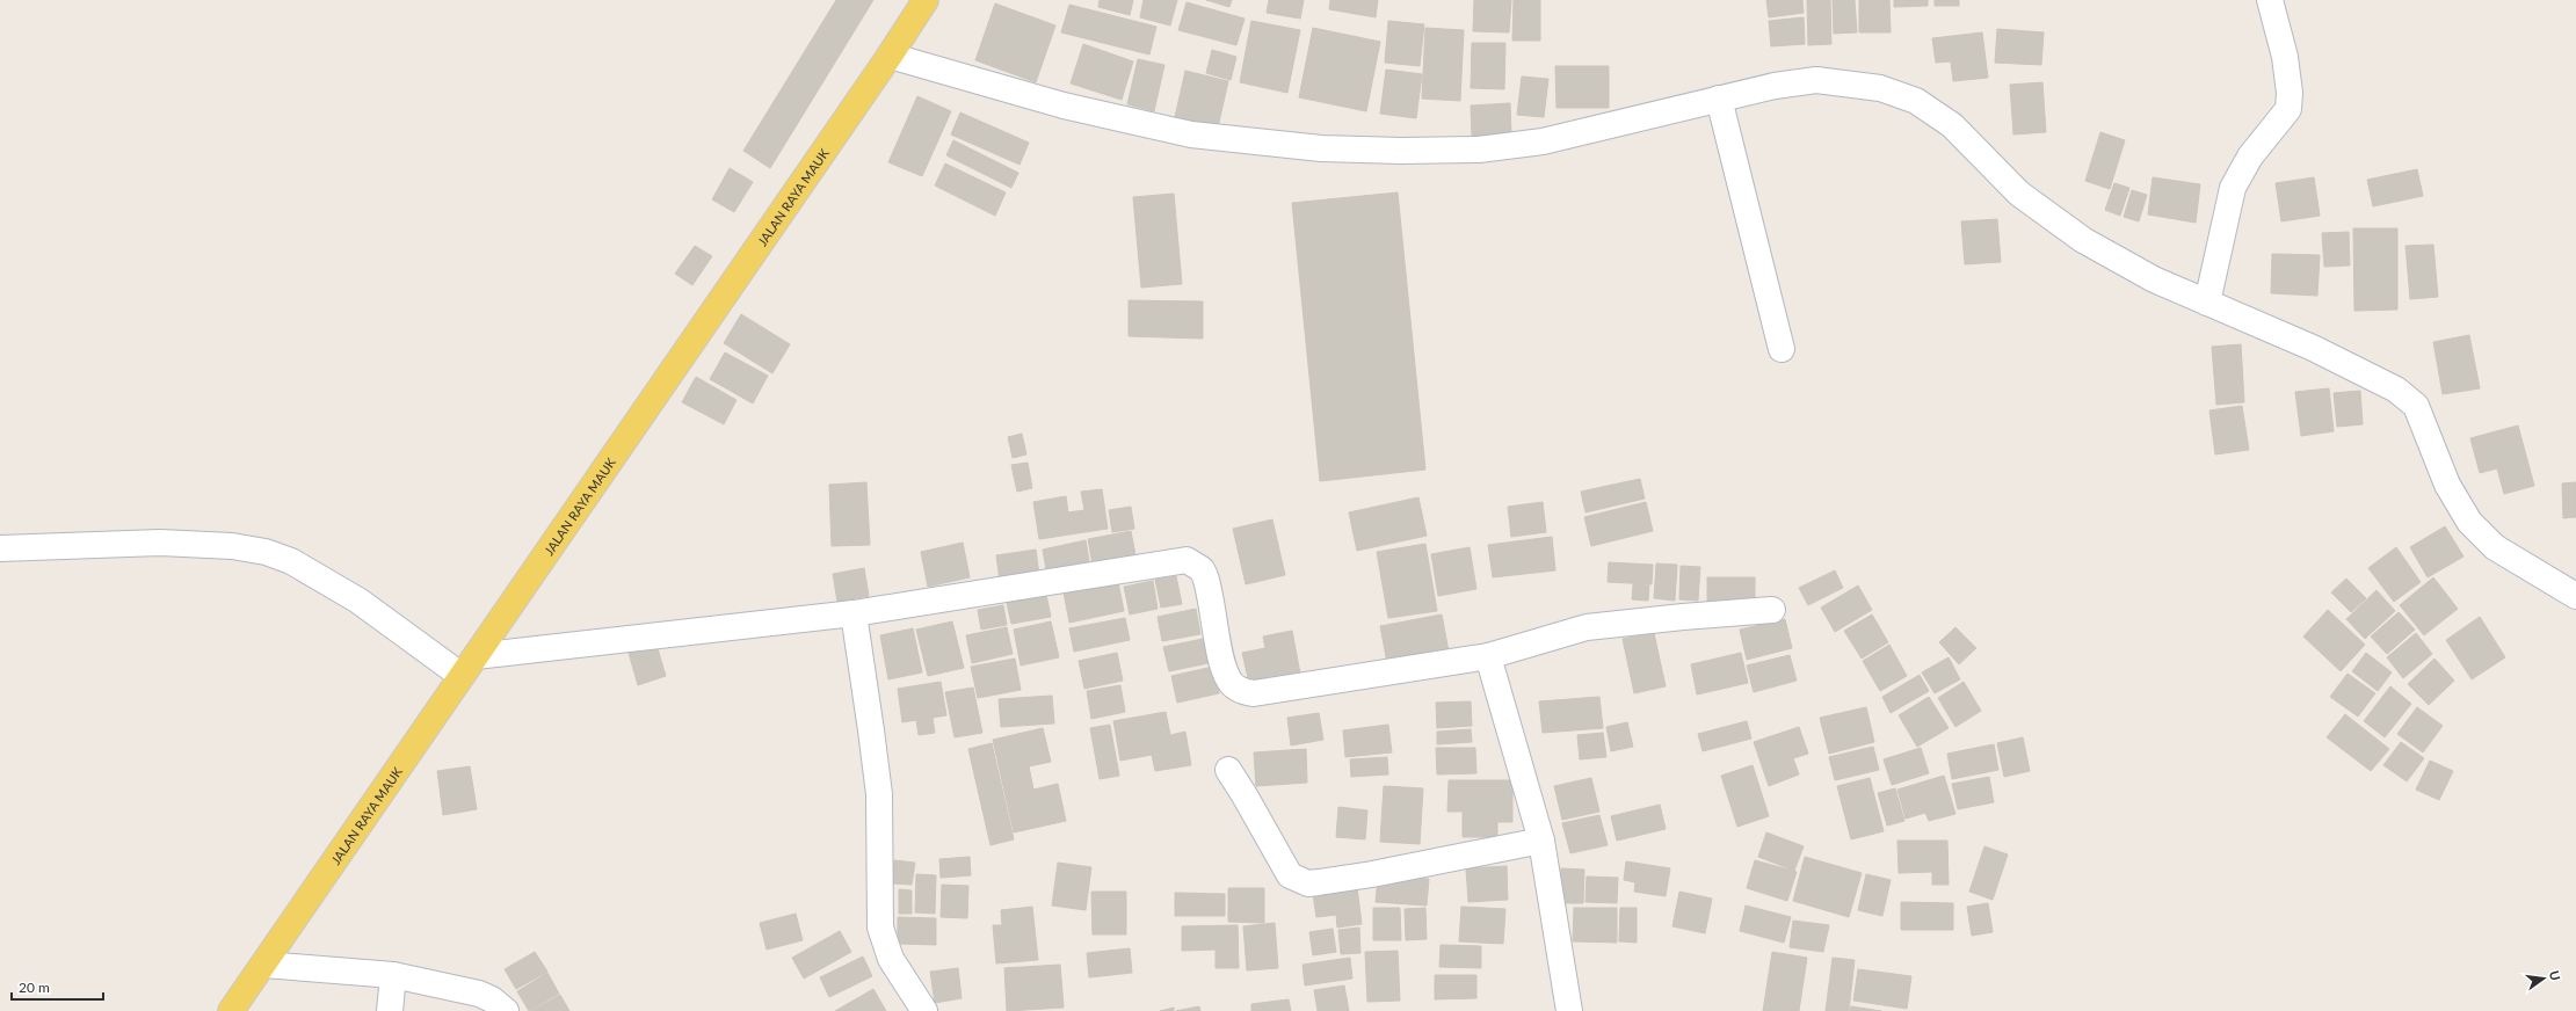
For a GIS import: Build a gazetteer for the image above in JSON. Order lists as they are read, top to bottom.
{
  "streets": {
    "main road": ["JALAN RAYA MAUK"]
  },
  "scale_bar": "20 m",
  "north": "right"
}
